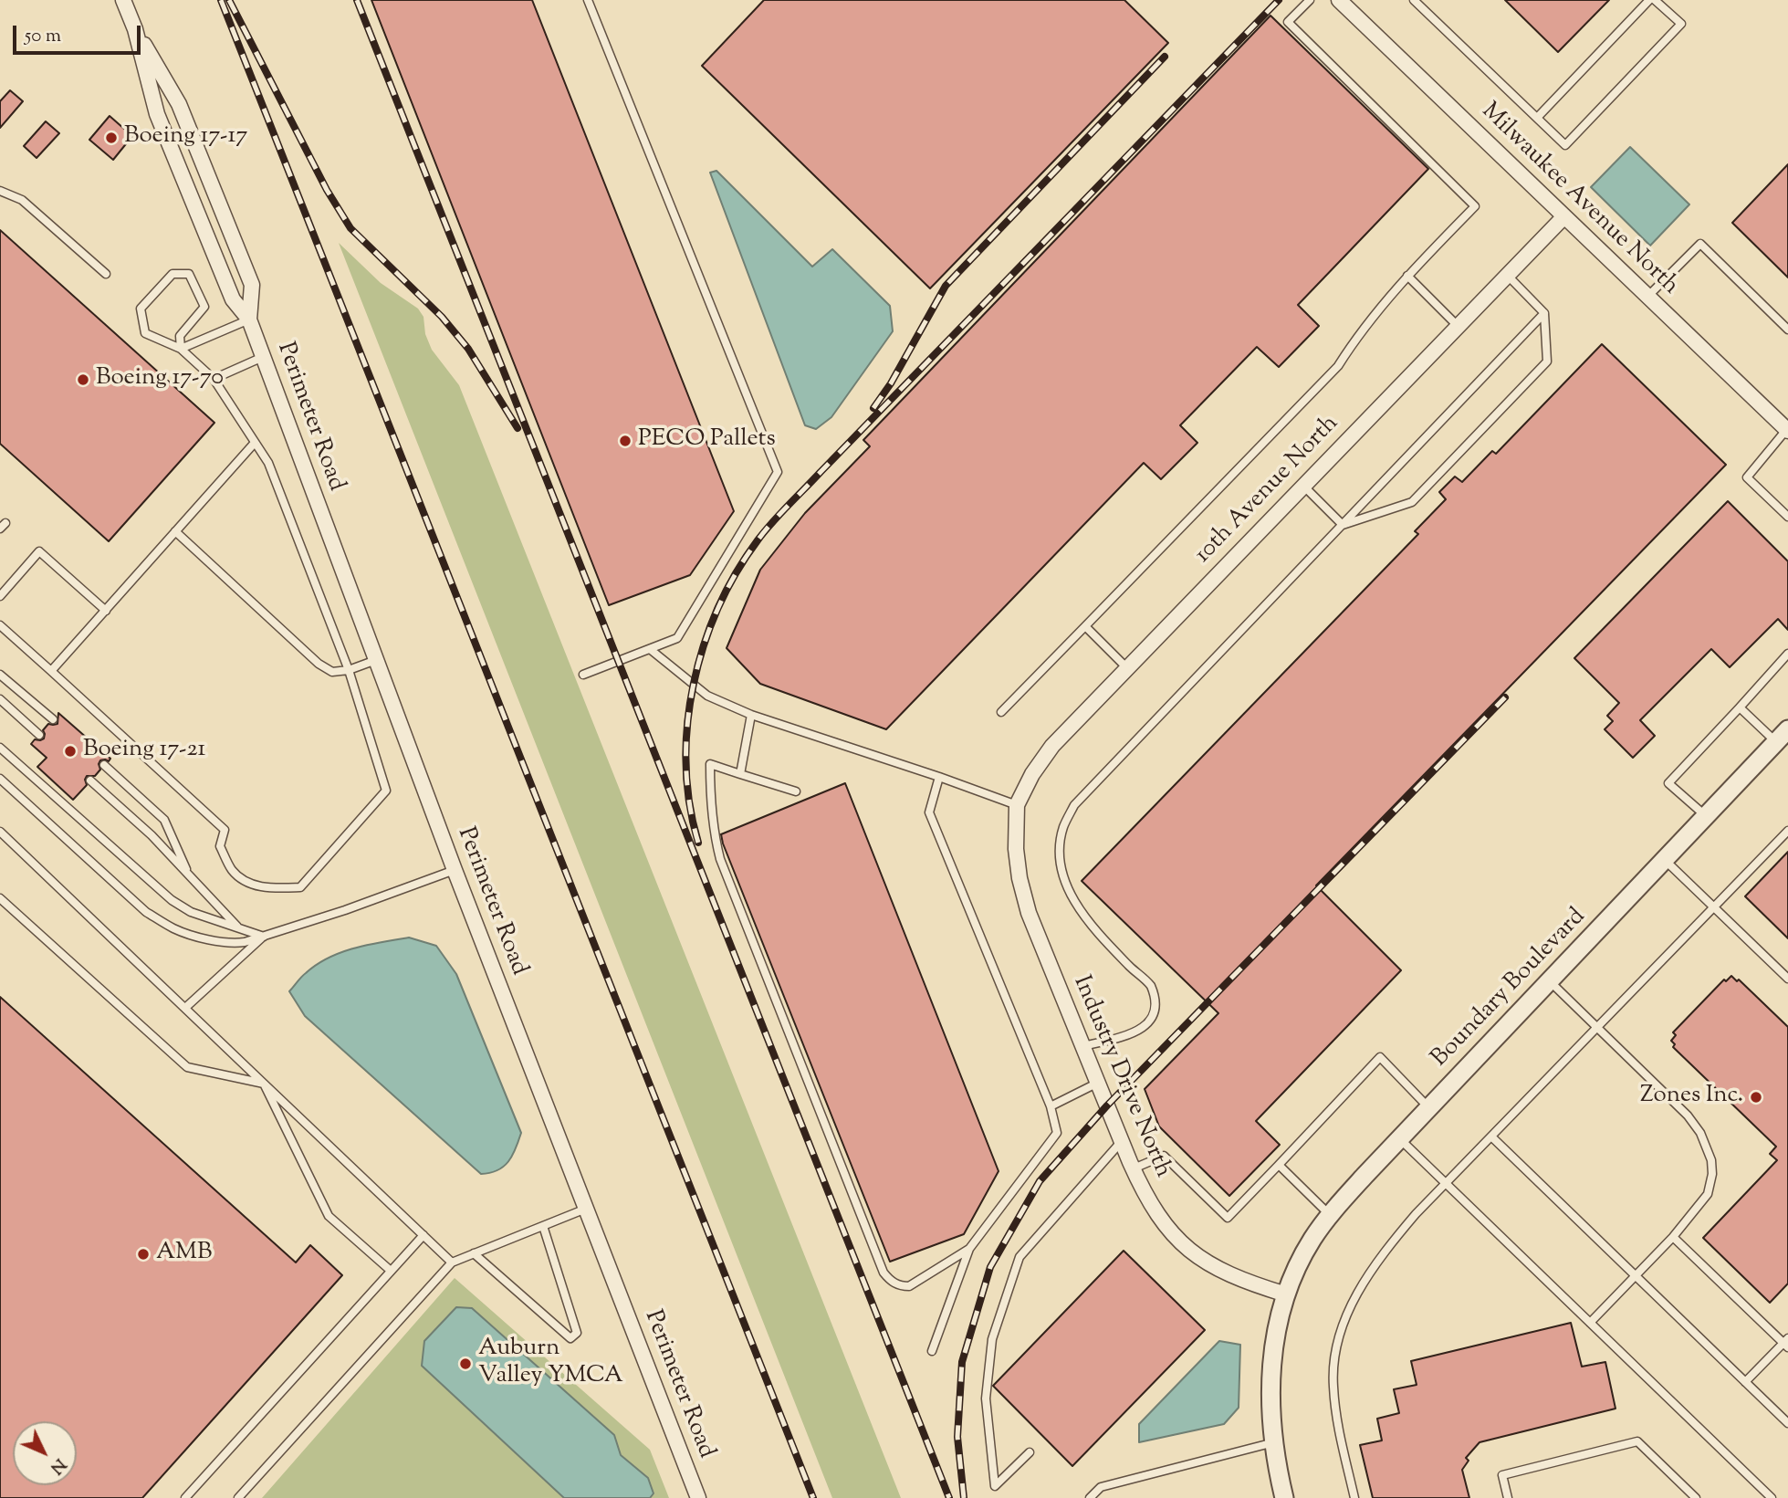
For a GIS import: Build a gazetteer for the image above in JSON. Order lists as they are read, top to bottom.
{
  "streets": {
    "street": [
      "Milwaukee Avenue North",
      "Perimeter Road",
      "10th Avenue North",
      "Boundary Boulevard",
      "Industry Drive North"
    ]
  },
  "crossings": [
    ["Milwaukee Avenue North", "10th Avenue North"],
    ["10th Avenue North", "Industry Drive North"],
    ["Boundary Boulevard", "Industry Drive North"]
  ],
  "places": [
    "Boeing 17-17",
    "Boeing 17-70",
    "PECO Pallets",
    "Boeing 17-21",
    "Zones Inc.",
    "AMB",
    "Auburn Valley YMCA"
  ],
  "scale_bar": "50 m",
  "north": "bottom right"
}
